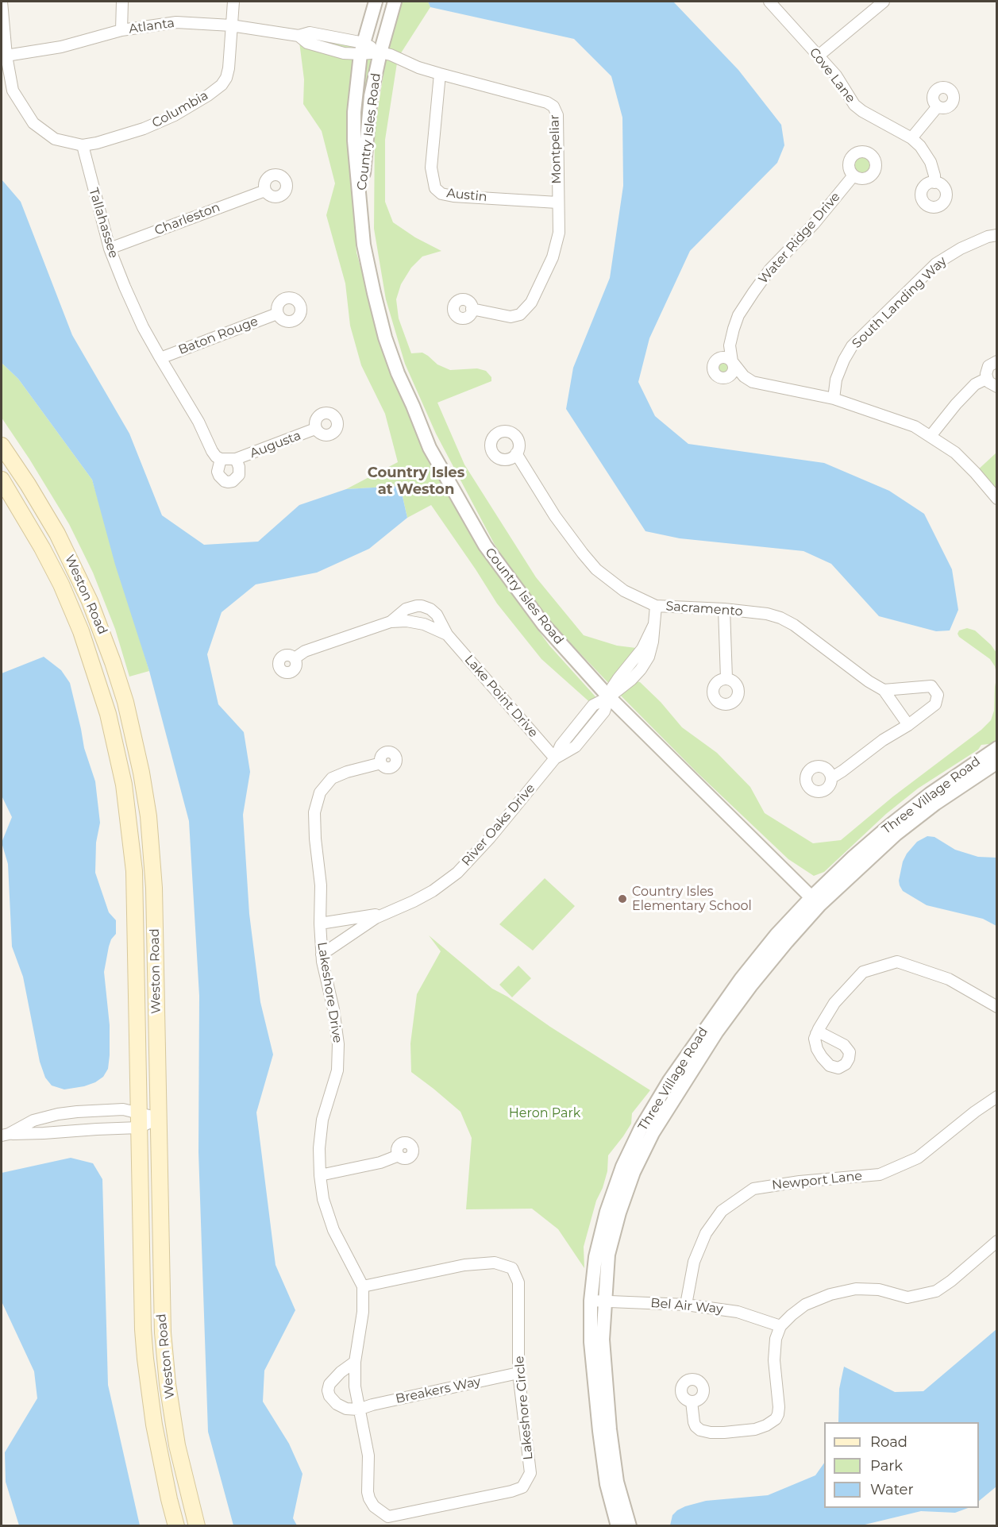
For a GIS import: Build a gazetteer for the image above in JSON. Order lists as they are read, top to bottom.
{
  "streets": {
    "main road": ["Weston Road"],
    "street": [
      "Atlanta",
      "Cove Lane",
      "Columbia",
      "Country Isles Road",
      "Montpeliar",
      "Austin",
      "Charleston",
      "Tallahassee",
      "Water Ridge Drive",
      "South Landing Way",
      "Baton Rouge",
      "Augusta",
      "Sacramento",
      "Lake Point Drive",
      "Three Village Road",
      "River Oaks Drive",
      "Lakeshore Drive",
      "Newport Lane",
      "Bel Air Way",
      "Breakers Way",
      "Lakeshore Circle"
    ]
  },
  "crossings": [
    ["Atlanta", "Columbia"],
    ["Atlanta", "Country Isles Road"],
    ["Atlanta", "Montpeliar"],
    ["Columbia", "Tallahassee"],
    ["Country Isles Road", "Montpeliar"],
    ["Country Isles Road", "Three Village Road"],
    ["Country Isles Road", "River Oaks Drive"],
    ["Montpeliar", "Austin"],
    ["Charleston", "Tallahassee"],
    ["Tallahassee", "Baton Rouge"],
    ["Tallahassee", "Augusta"],
    ["Water Ridge Drive", "South Landing Way"],
    ["Sacramento", "River Oaks Drive"],
    ["Lake Point Drive", "River Oaks Drive"],
    ["Three Village Road", "Bel Air Way"],
    ["River Oaks Drive", "Lakeshore Drive"],
    ["Lakeshore Drive", "Breakers Way"],
    ["Lakeshore Drive", "Lakeshore Circle"],
    ["Newport Lane", "Bel Air Way"],
    ["Breakers Way", "Lakeshore Circle"]
  ],
  "districts": ["Country Isles at Weston"],
  "parks": ["Heron Park"],
  "places": ["Country Isles Elementary School"],
  "legend": ["Road", "Park", "Water"]
}
